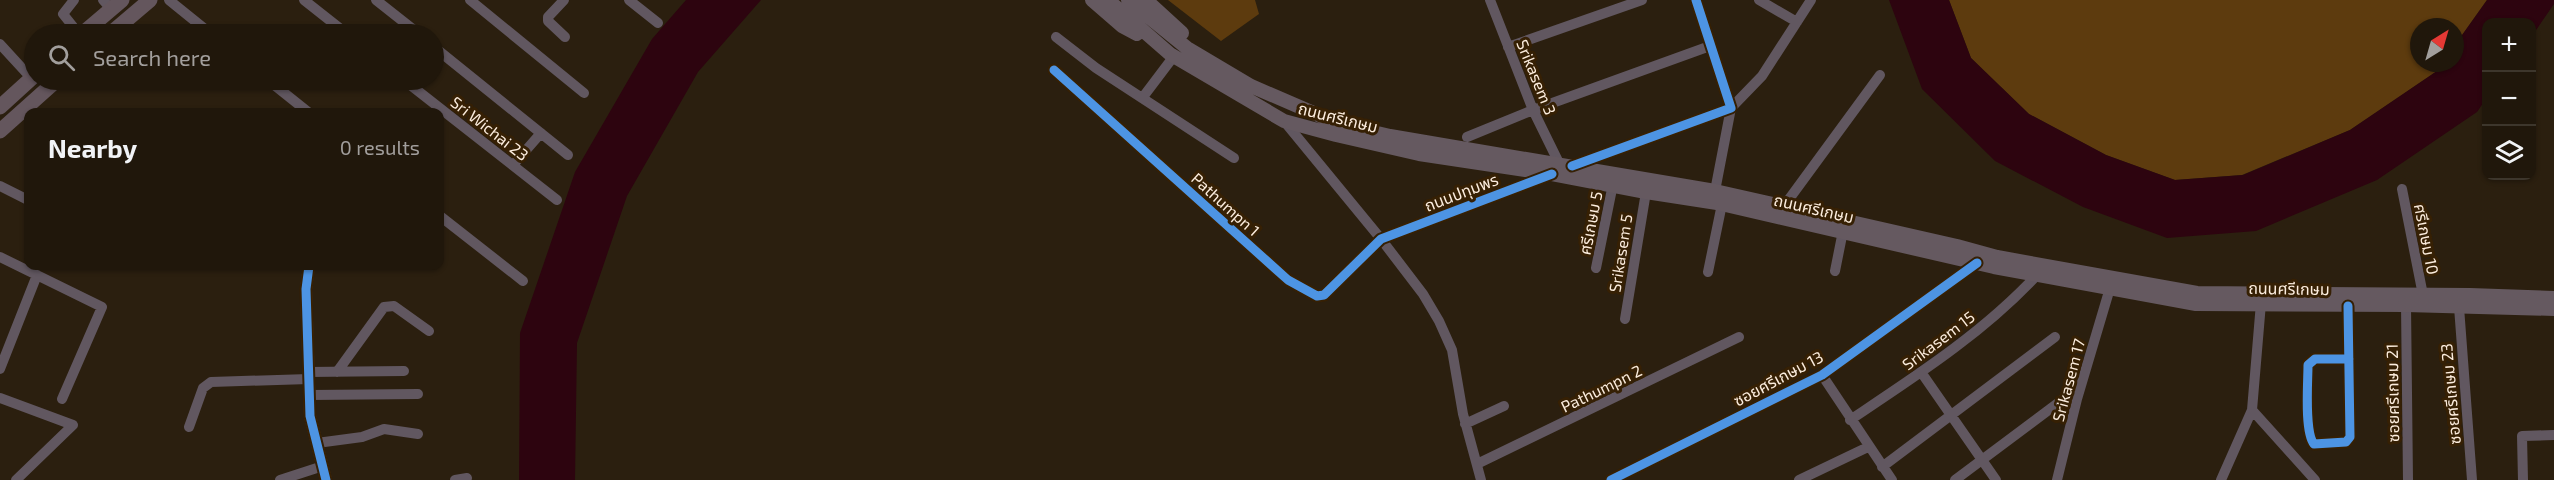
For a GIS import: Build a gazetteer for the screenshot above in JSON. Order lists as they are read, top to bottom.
{
  "streets": {
    "main road": ["ถนนศรีเกษม"],
    "street": [
      "Srikasem 3",
      "Sri Wichai 23",
      "ถนนปทุมพร",
      "Pathumpn 1",
      "ศรีเกษม 5",
      "ศรีเกษม 10",
      "Srikasem 5",
      "Srikasem 15",
      "ซอยศรีเกษม 13",
      "Srikasem 17",
      "Pathumpn 2",
      "ซอยศรีเกษม 21",
      "ซอยศรีเกษม 23"
    ]
  },
  "crossings": [
    ["Srikasem 3", "ถนนศรีเกษม"],
    ["Srikasem 3", "ถนนปทุมพร"],
    ["ถนนศรีเกษม", "ถนนปทุมพร"],
    ["ถนนศรีเกษม", "ศรีเกษม 5"],
    ["ถนนศรีเกษม", "ศรีเกษม 10"],
    ["ถนนศรีเกษม", "Srikasem 5"],
    ["ถนนศรีเกษม", "Srikasem 15"],
    ["ถนนศรีเกษม", "ซอยศรีเกษม 13"],
    ["ถนนศรีเกษม", "Srikasem 17"],
    ["ถนนศรีเกษม", "ซอยศรีเกษม 21"],
    ["ถนนศรีเกษม", "ซอยศรีเกษม 23"],
    ["ถนนปทุมพร", "Pathumpn 1"]
  ],
  "north": "top right",
  "page": {
    "map_buttons": ["+", "−"],
    "search": "Search here",
    "heading": ["Nearby", "0 results"]
  }
}
